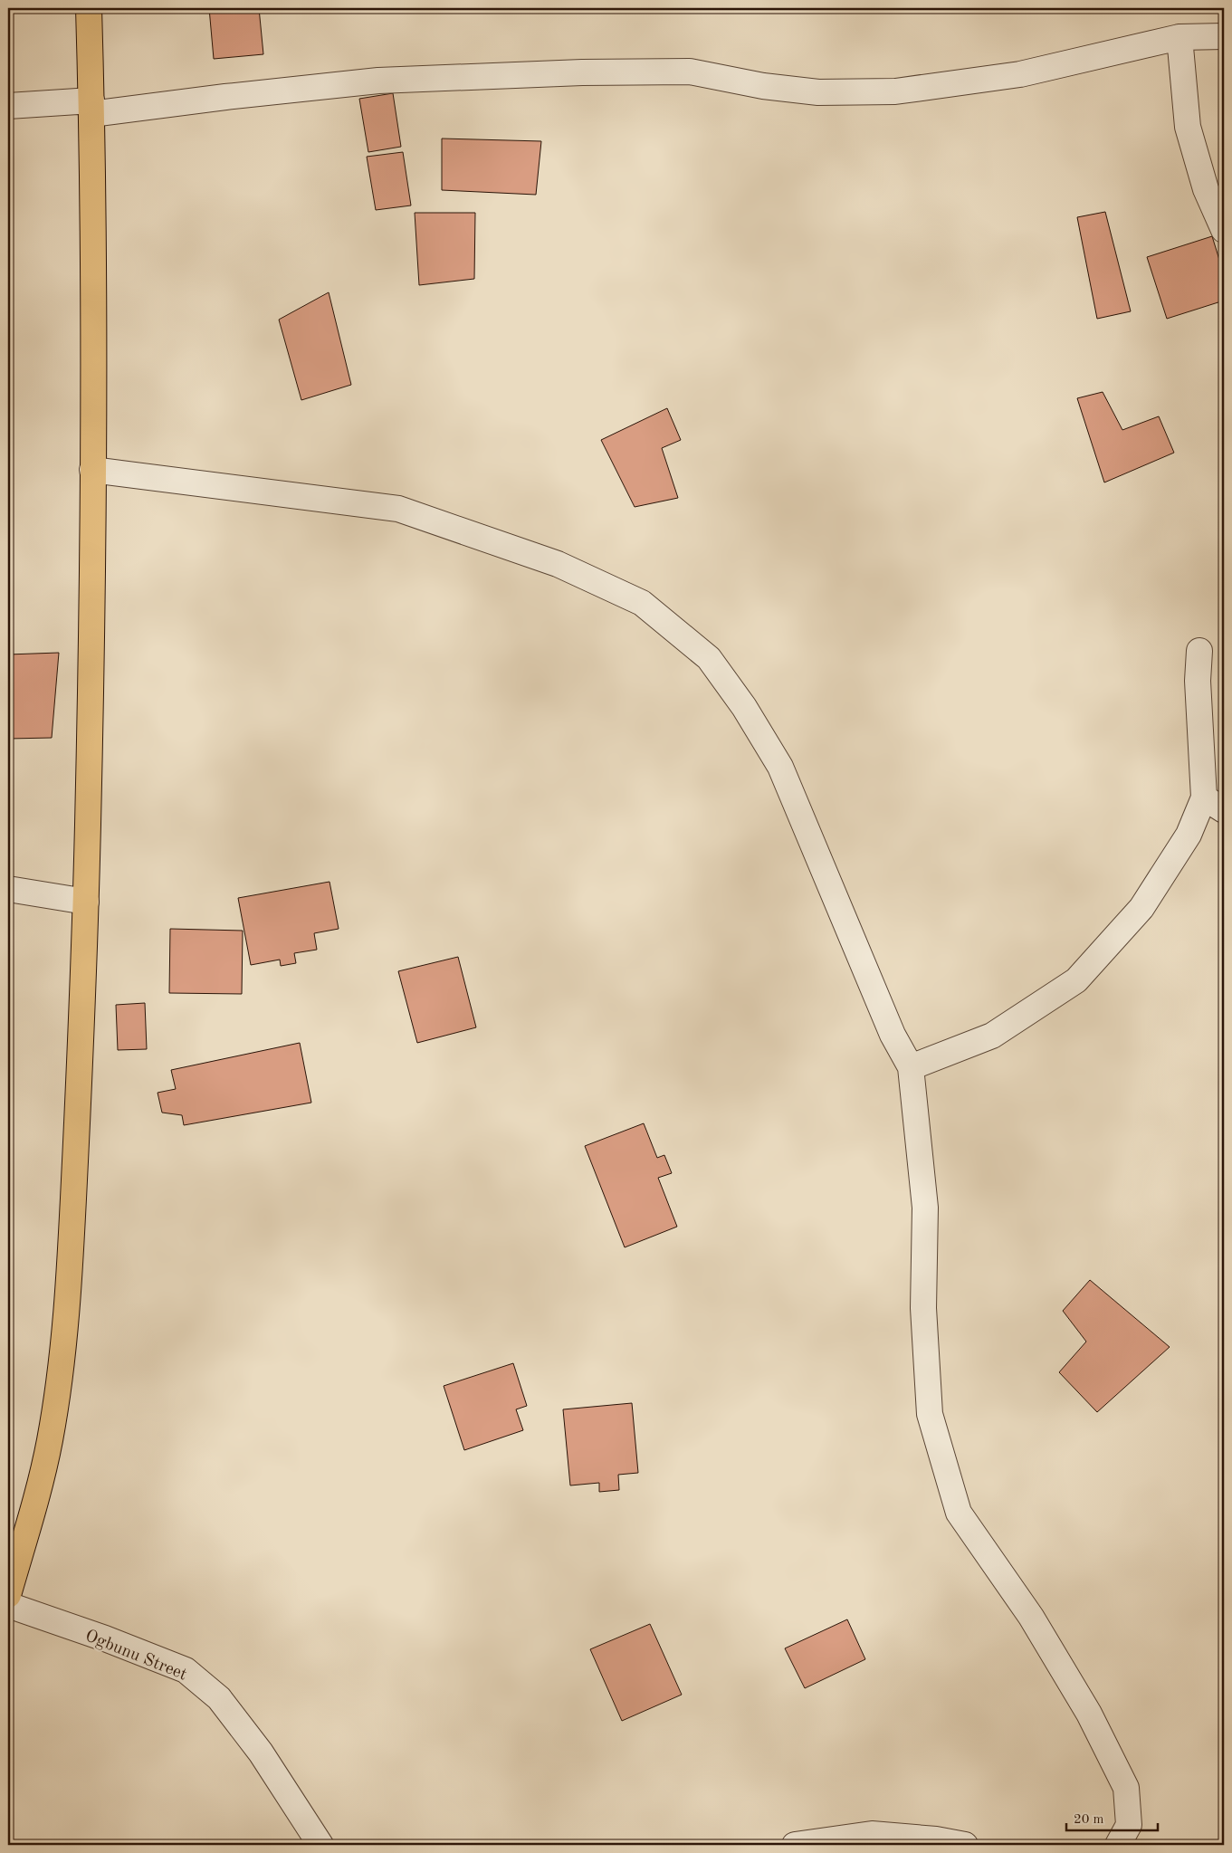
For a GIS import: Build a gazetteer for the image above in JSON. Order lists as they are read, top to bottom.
{
  "streets": {
    "street": ["Ogbunu Street"]
  },
  "scale_bar": "20 m"
}
